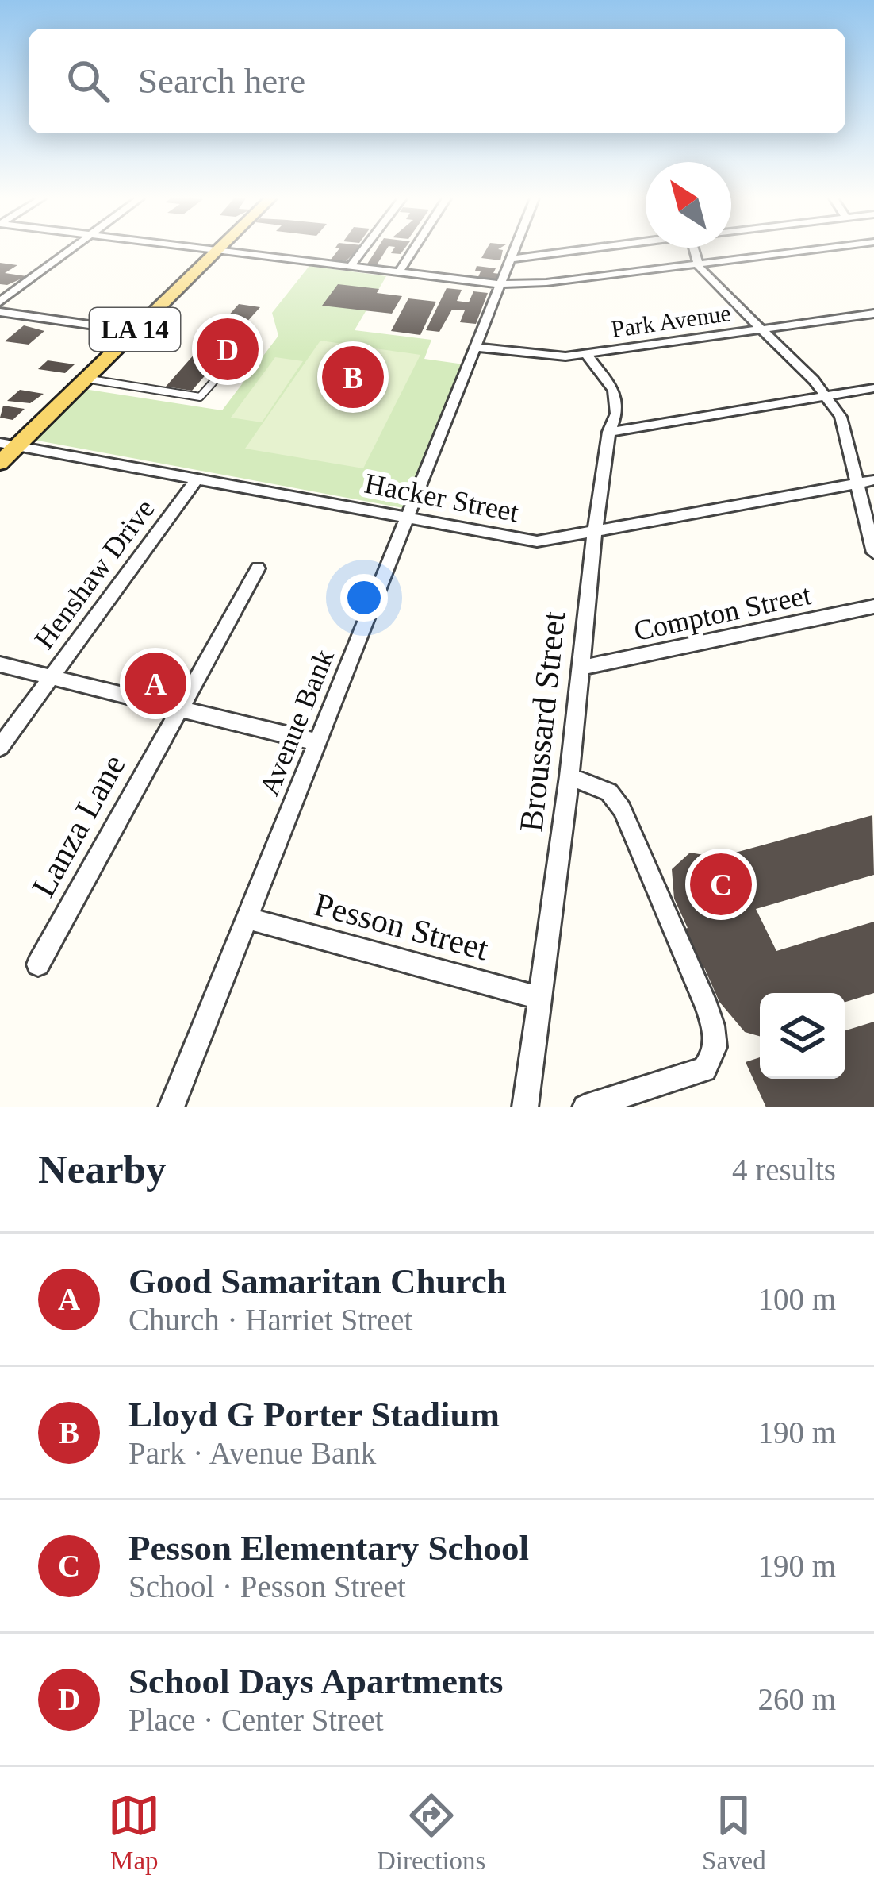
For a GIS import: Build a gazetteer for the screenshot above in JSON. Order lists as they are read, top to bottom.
{
  "streets": {
    "main road": ["LA 14"],
    "street": [
      "Park Avenue",
      "Hacker Street",
      "Henshaw Drive",
      "Compton Street",
      "Broussard Street",
      "Avenue Bank",
      "Lanza Lane",
      "Pesson Street"
    ]
  },
  "crossings": [
    ["Park Avenue", "Broussard Street"],
    ["Park Avenue", "Avenue Bank"],
    ["LA 14", "Hacker Street"],
    ["Hacker Street", "Henshaw Drive"],
    ["Hacker Street", "Broussard Street"],
    ["Hacker Street", "Avenue Bank"],
    ["Compton Street", "Broussard Street"],
    ["Broussard Street", "Pesson Street"],
    ["Avenue Bank", "Pesson Street"]
  ],
  "north": "top left",
  "page": {
    "search": "Search here",
    "pins": [
      "D",
      "B",
      "A",
      "C"
    ],
    "heading": ["Nearby", "4 results"],
    "list": [
      {
        "mark": "A",
        "name": "Good Samaritan Church",
        "note": "Church · Harriet Street",
        "value": "100 m"
      },
      {
        "mark": "B",
        "name": "Lloyd G Porter Stadium",
        "note": "Park · Avenue Bank",
        "value": "190 m"
      },
      {
        "mark": "C",
        "name": "Pesson Elementary School",
        "note": "School · Pesson Street",
        "value": "190 m"
      },
      {
        "mark": "D",
        "name": "School Days Apartments",
        "note": "Place · Center Street",
        "value": "260 m"
      }
    ],
    "nav": ["Map", "Directions", "Saved"]
  }
}
